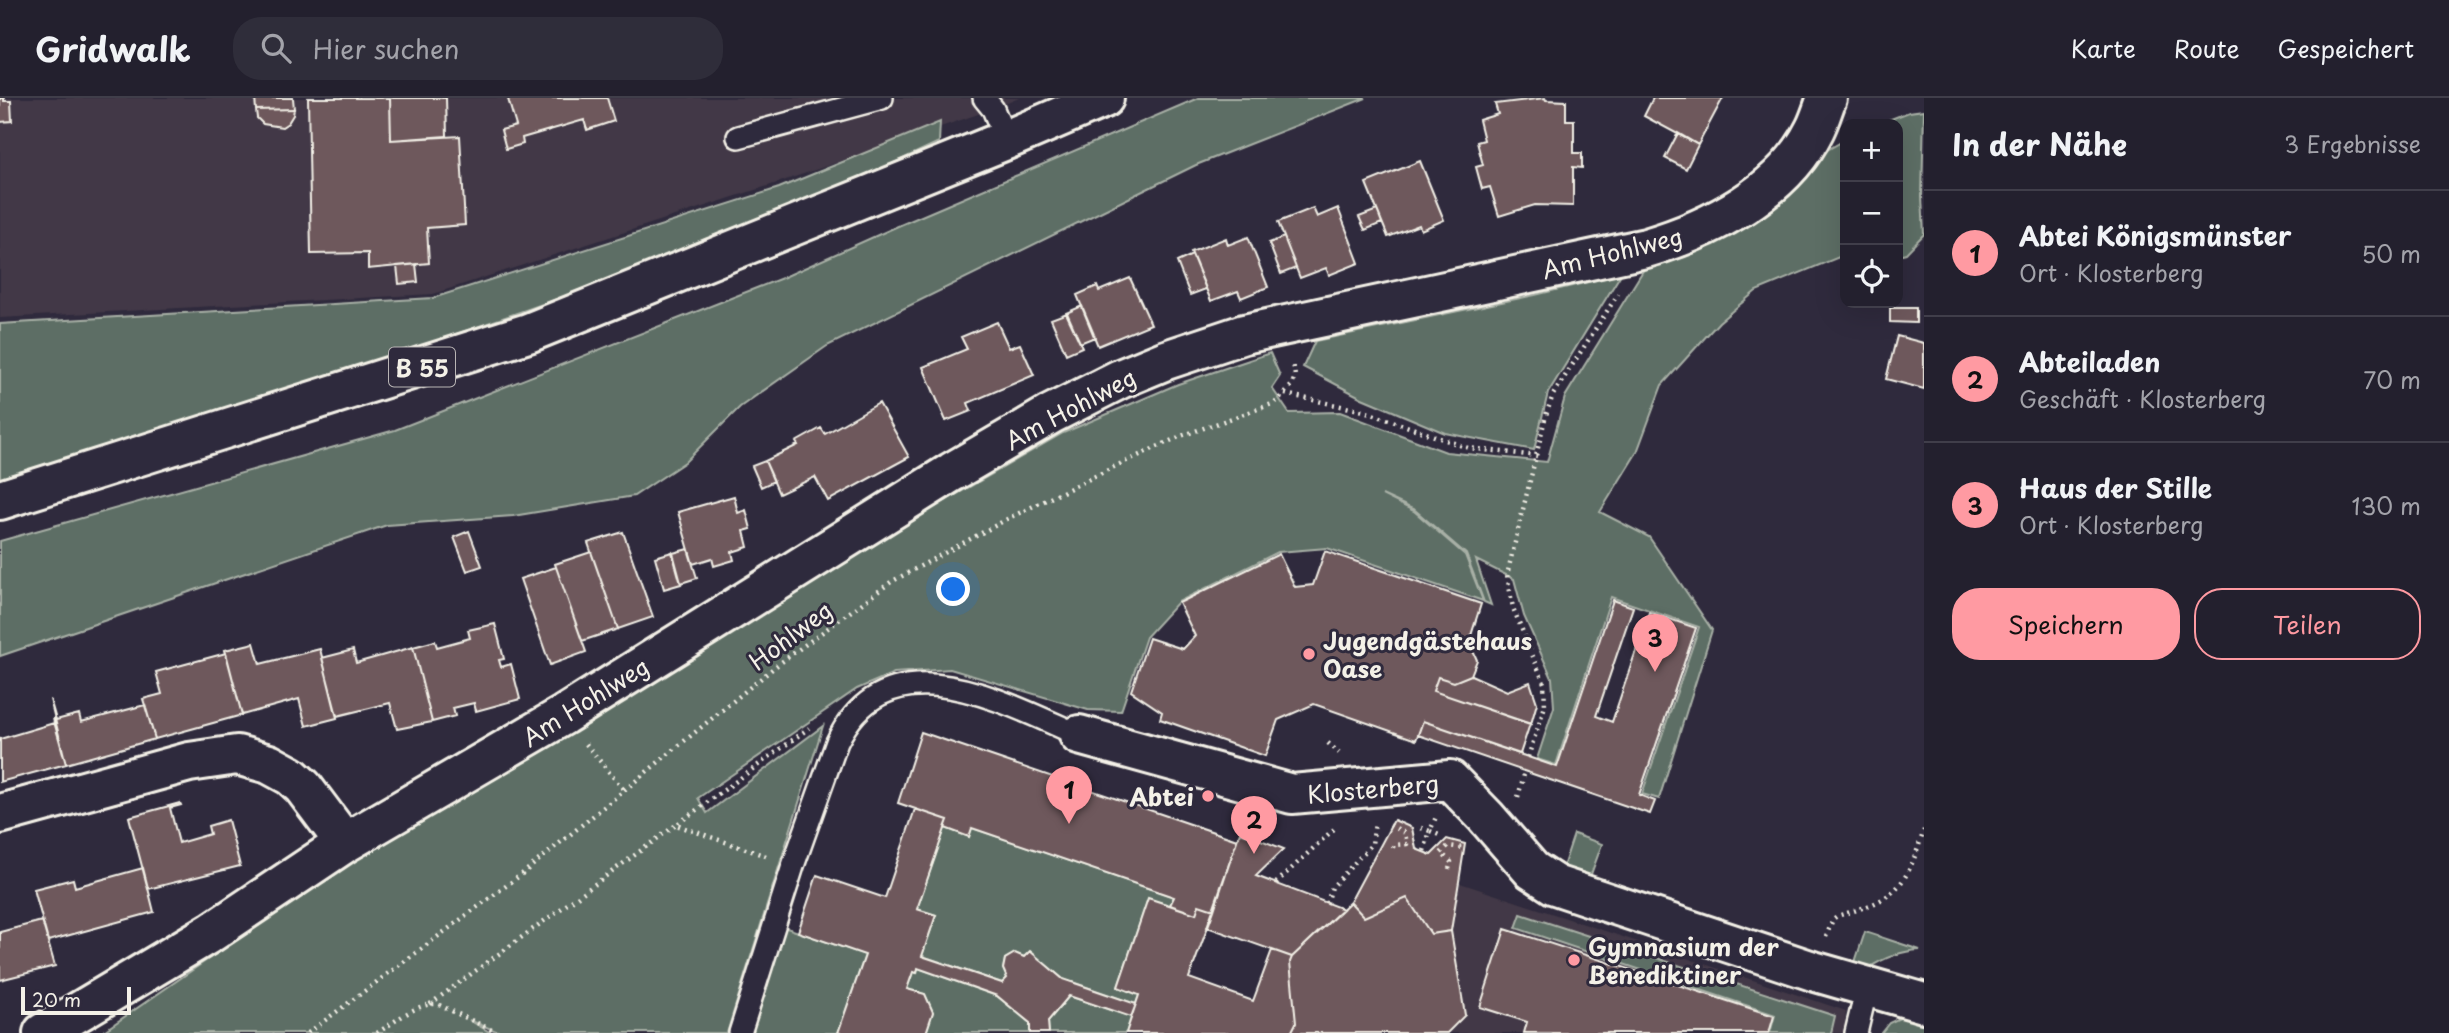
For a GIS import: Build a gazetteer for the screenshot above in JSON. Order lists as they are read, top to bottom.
{
  "streets": {
    "street": ["Am Hohlweg", "B 55", "Klosterberg"],
    "path": ["Hohlweg"]
  },
  "places": ["Jugendgästehaus Oase", "Abtei", "Gymnasium der Benediktiner"],
  "scale_bar": "20 m",
  "page": {
    "header": "Gridwalk",
    "search": "Hier suchen",
    "nav": ["Karte", "Route", "Gespeichert"],
    "heading": ["In der Nähe", "3 Ergebnisse"],
    "map_buttons": ["+", "−"],
    "list": [
      {
        "mark": "1",
        "name": "Abtei Königsmünster",
        "note": "Ort · Klosterberg",
        "value": "50 m"
      },
      {
        "mark": "2",
        "name": "Abteiladen",
        "note": "Geschäft · Klosterberg",
        "value": "70 m"
      },
      {
        "mark": "3",
        "name": "Haus der Stille",
        "note": "Ort · Klosterberg",
        "value": "130 m"
      }
    ],
    "buttons": ["Speichern", "Teilen"],
    "pins": ["3", "1", "2"],
    "scale": "20 m"
  }
}
